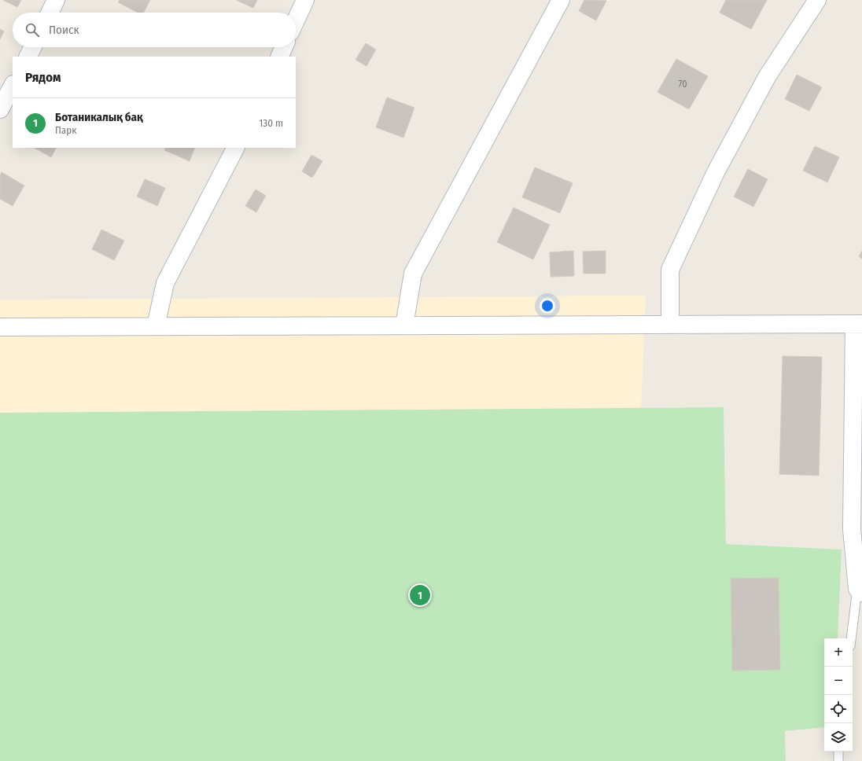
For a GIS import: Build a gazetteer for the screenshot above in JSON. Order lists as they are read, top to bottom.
{
  "house_numbers": ["70"],
  "page": {
    "search": "Поиск",
    "heading": "Рядом",
    "list": [
      {
        "mark": "1",
        "name": "Ботаникалық бақ",
        "note": "Парк",
        "value": "130 m"
      }
    ],
    "pins": "1",
    "map_buttons": ["+", "−"]
  }
}
